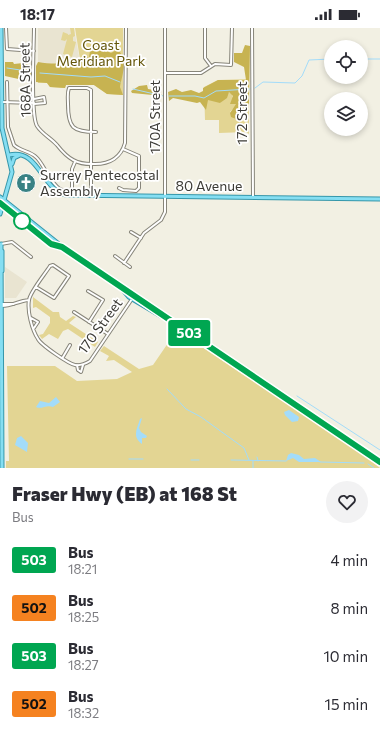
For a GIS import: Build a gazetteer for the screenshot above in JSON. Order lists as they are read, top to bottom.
{
  "streets": {
    "main road": ["80 Avenue"],
    "street": [
      "168A Street",
      "172 Street",
      "170A Street",
      "170 Street"
    ]
  },
  "crossings": [
    ["172 Street", "80 Avenue"],
    ["170A Street", "80 Avenue"]
  ],
  "parks": ["Coast Meridian Park"],
  "places": {
    "church": ["Surrey Pentecostal Assembly"]
  },
  "lines": ["bus line 503"],
  "page": {
    "status": "18:17",
    "on_map": "503",
    "heading": ["Fraser Hwy (EB) at 168 St", "Bus"],
    "list": [
      {
        "mark": "503",
        "name": "Bus",
        "note": "18:21",
        "value": "4 min"
      },
      {
        "mark": "502",
        "name": "Bus",
        "note": "18:25",
        "value": "8 min"
      },
      {
        "mark": "503",
        "name": "Bus",
        "note": "18:27",
        "value": "10 min"
      },
      {
        "mark": "502",
        "name": "Bus",
        "note": "18:32",
        "value": "15 min"
      }
    ]
  }
}
